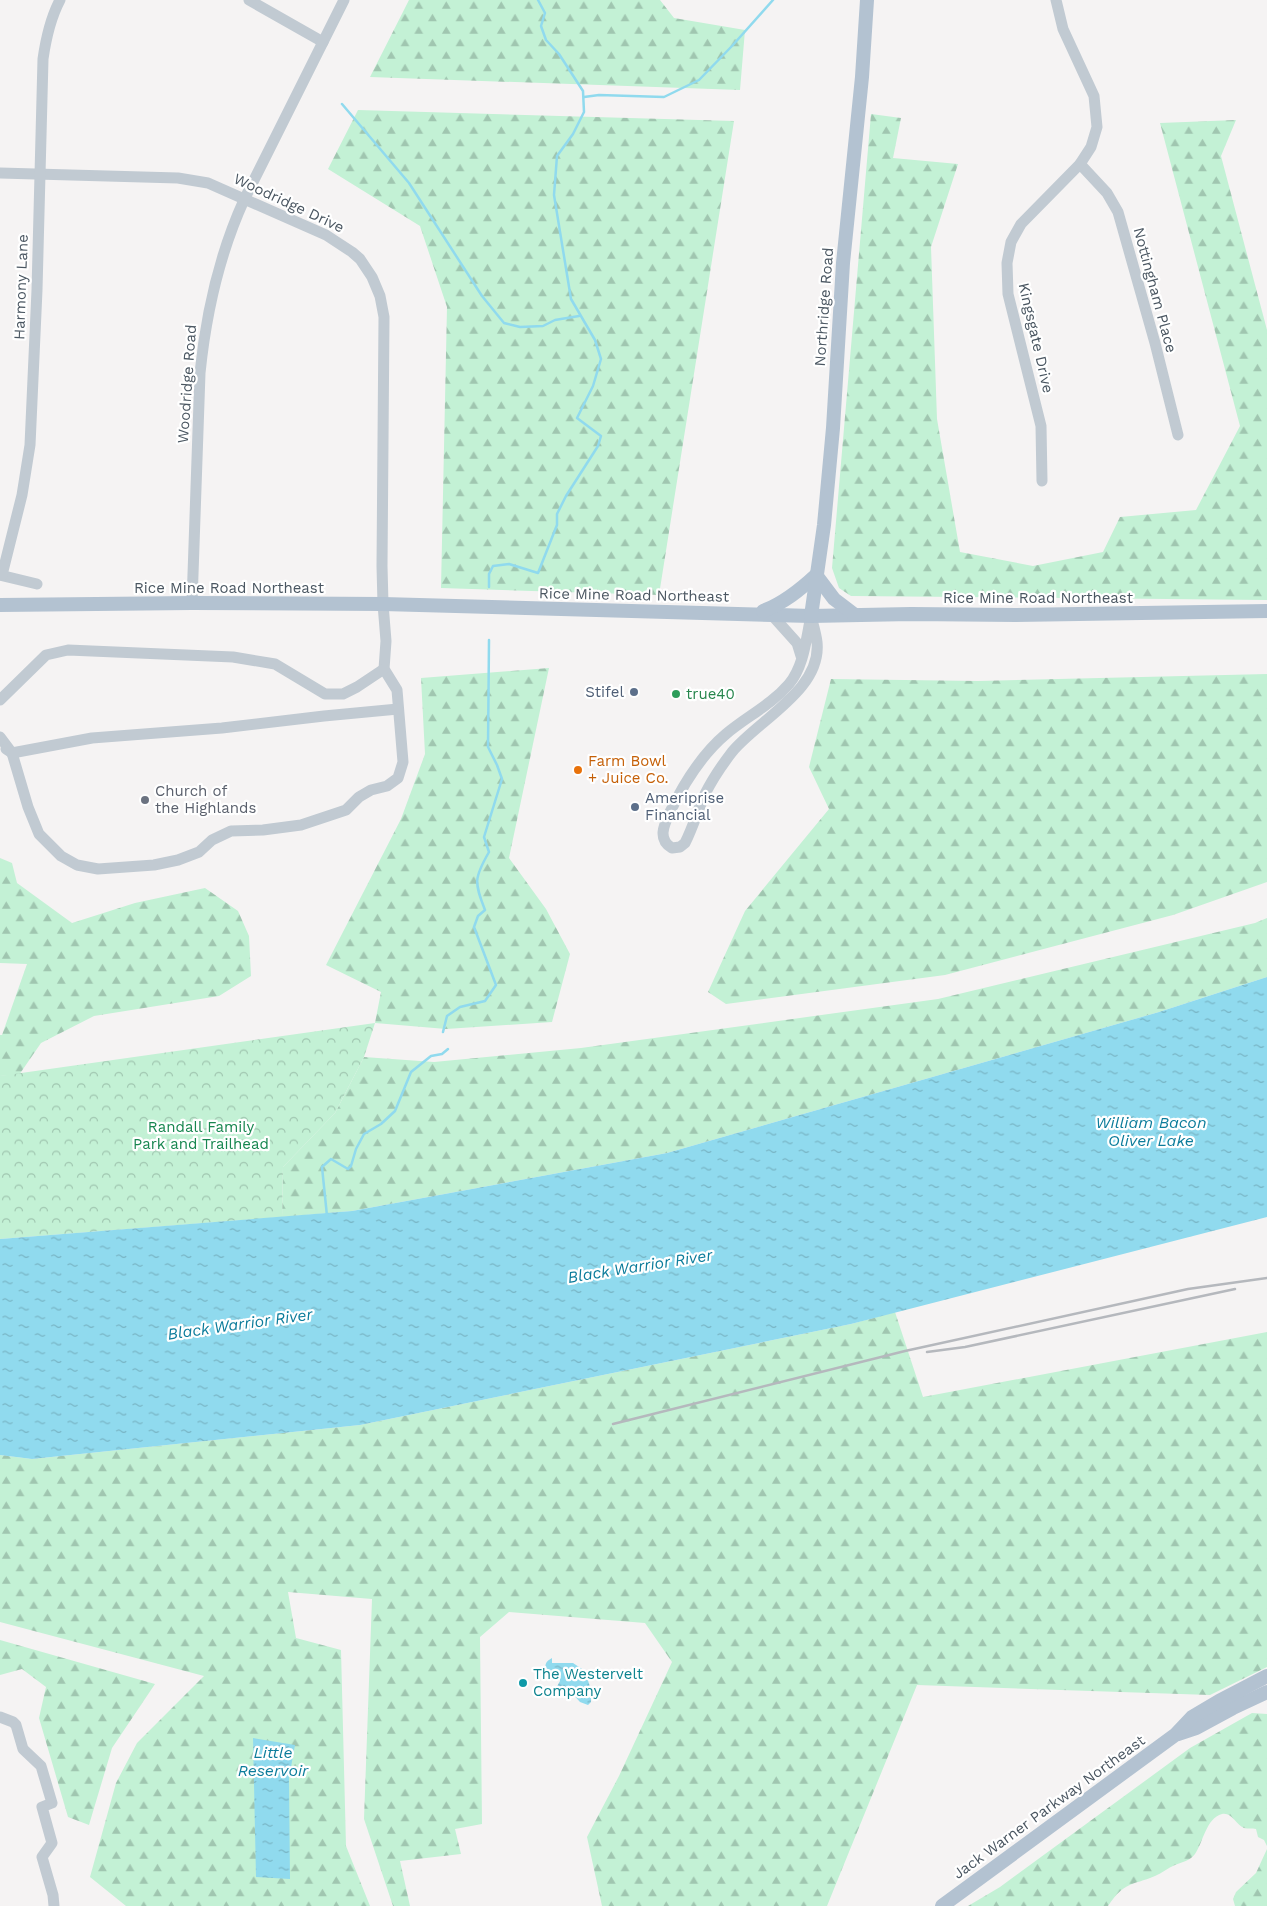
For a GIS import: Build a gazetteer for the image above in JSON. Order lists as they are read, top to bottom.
{
  "streets": {
    "main road": ["Northridge Road", "Rice Mine Road Northeast", "Jack Warner Parkway Northeast"],
    "street": [
      "Woodridge Drive",
      "Harmony Lane",
      "Nottingham Place",
      "Kingsgate Drive",
      "Woodridge Road"
    ]
  },
  "crossings": [
    ["Woodridge Drive", "Harmony Lane"],
    ["Woodridge Drive", "Woodridge Road"],
    ["Woodridge Drive", "Rice Mine Road Northeast"],
    ["Nottingham Place", "Kingsgate Drive"],
    ["Northridge Road", "Rice Mine Road Northeast"],
    ["Woodridge Road", "Rice Mine Road Northeast"]
  ],
  "water": ["William Bacon Oliver Lake", "Black Warrior River", "Little Reservoir"],
  "parks": ["Randall Family Park and Trailhead"],
  "places": [
    "Stifel",
    "true40",
    "Farm Bowl + Juice Co.",
    "Church of the Highlands",
    "Ameriprise Financial",
    "The Westervelt Company"
  ]
}
